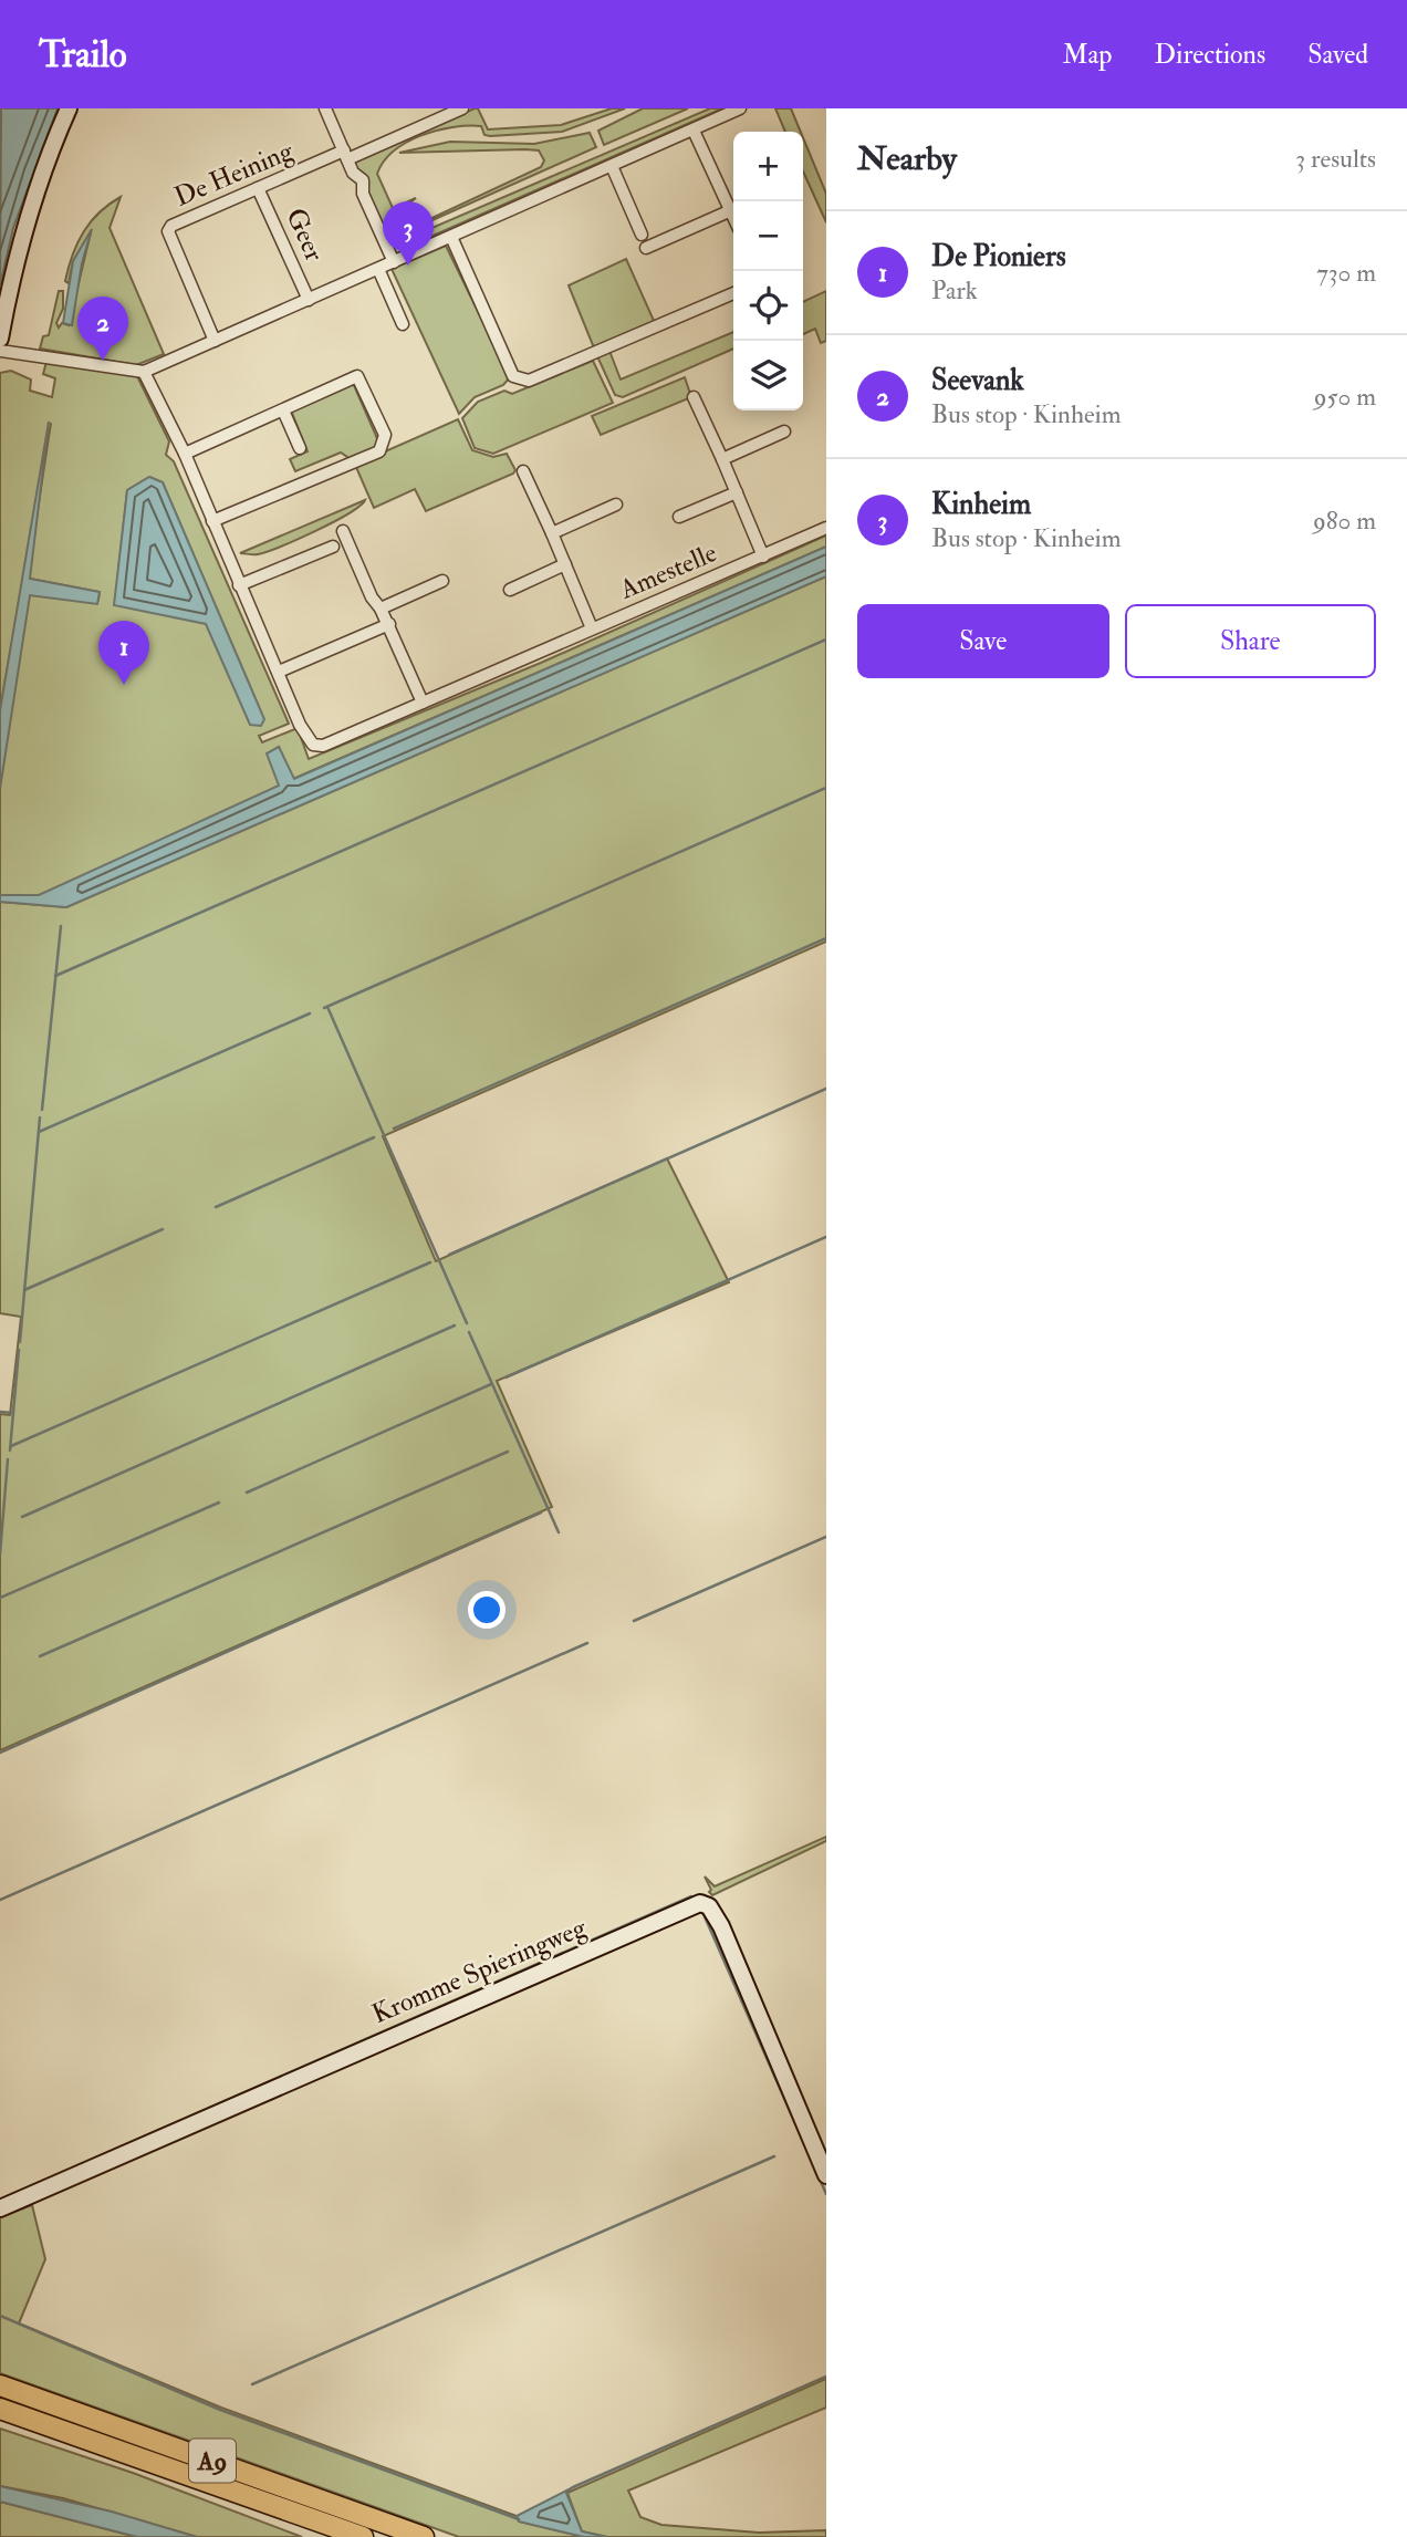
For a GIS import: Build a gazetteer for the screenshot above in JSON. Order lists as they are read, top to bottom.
{
  "streets": {
    "highway": ["A9"],
    "street": [
      "De Heining",
      "Geer",
      "Amestelle",
      "Kromme Spieringweg"
    ]
  },
  "crossings": [
    ["De Heining", "Geer"]
  ],
  "page": {
    "header": "Trailo",
    "nav": ["Map", "Directions", "Saved"],
    "heading": ["Nearby", "3 results"],
    "map_buttons": ["+", "−"],
    "pins": ["3", "2", "1"],
    "list": [
      {
        "mark": "1",
        "name": "De Pioniers",
        "note": "Park",
        "value": "730 m"
      },
      {
        "mark": "2",
        "name": "Seevank",
        "note": "Bus stop · Kinheim",
        "value": "950 m"
      },
      {
        "mark": "3",
        "name": "Kinheim",
        "note": "Bus stop · Kinheim",
        "value": "980 m"
      }
    ],
    "buttons": ["Save", "Share"]
  }
}
